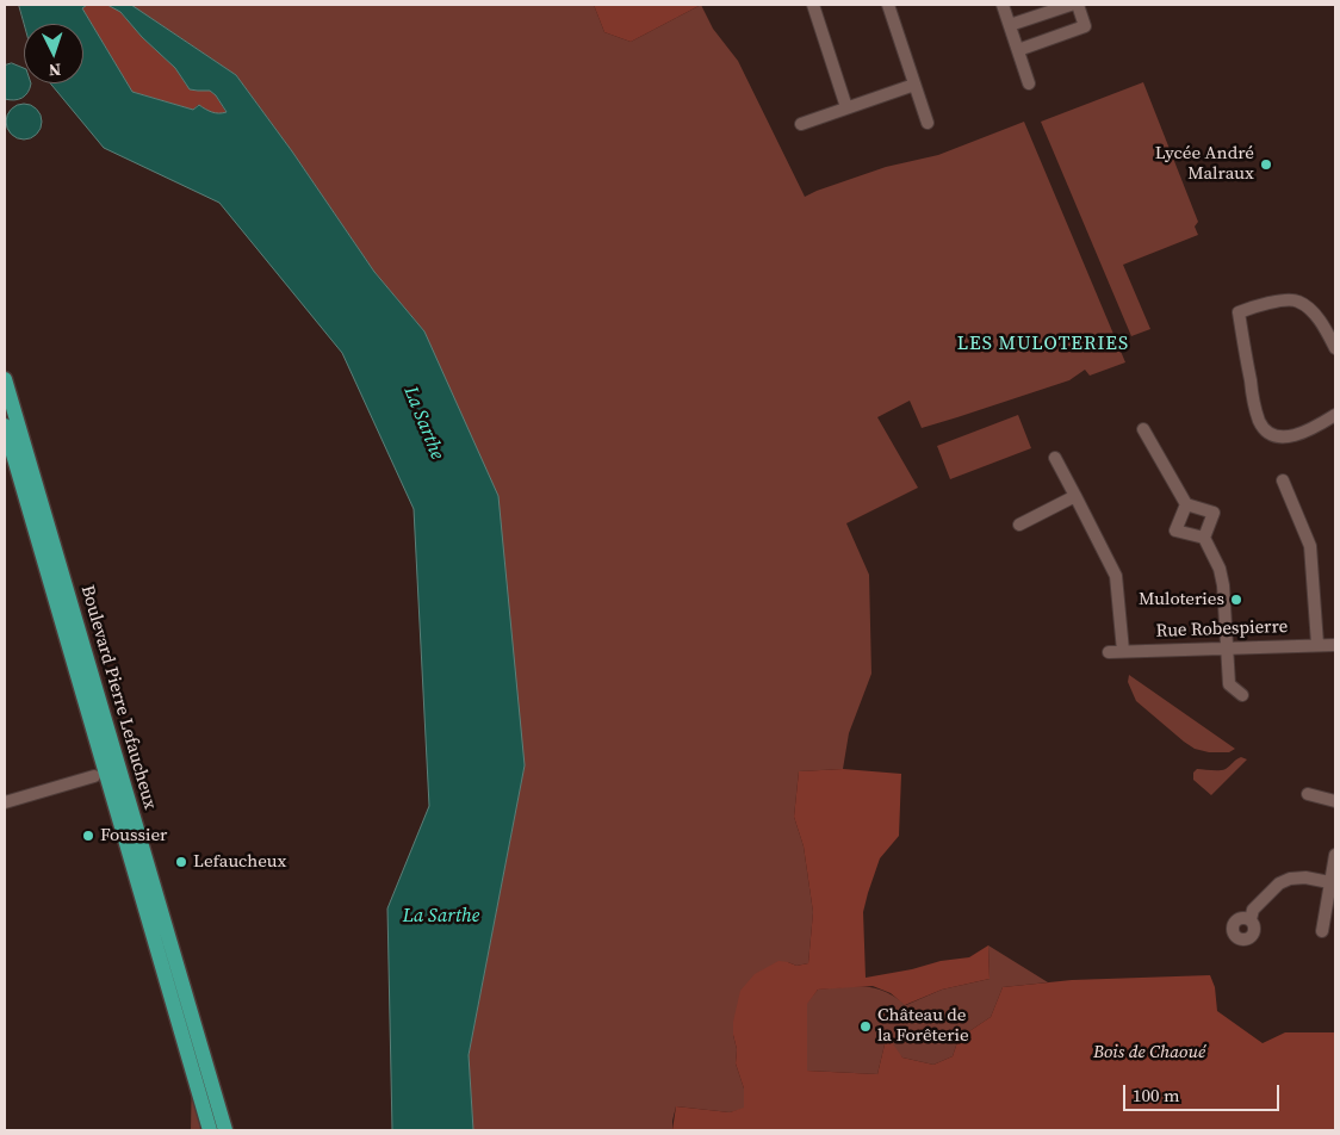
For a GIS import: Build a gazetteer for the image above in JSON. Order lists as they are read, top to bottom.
{
  "streets": {
    "main road": ["Boulevard Pierre Lefaucheux"],
    "street": ["Rue Robespierre"]
  },
  "districts": ["LES MULOTERIES"],
  "water": ["La Sarthe"],
  "parks": ["Bois de Chaoué"],
  "places": [
    "Lycée André Malraux",
    "Muloteries",
    "Foussier",
    "Lefaucheux",
    "Château de la Forêterie"
  ],
  "scale_bar": "100 m",
  "north": "bottom"
}
